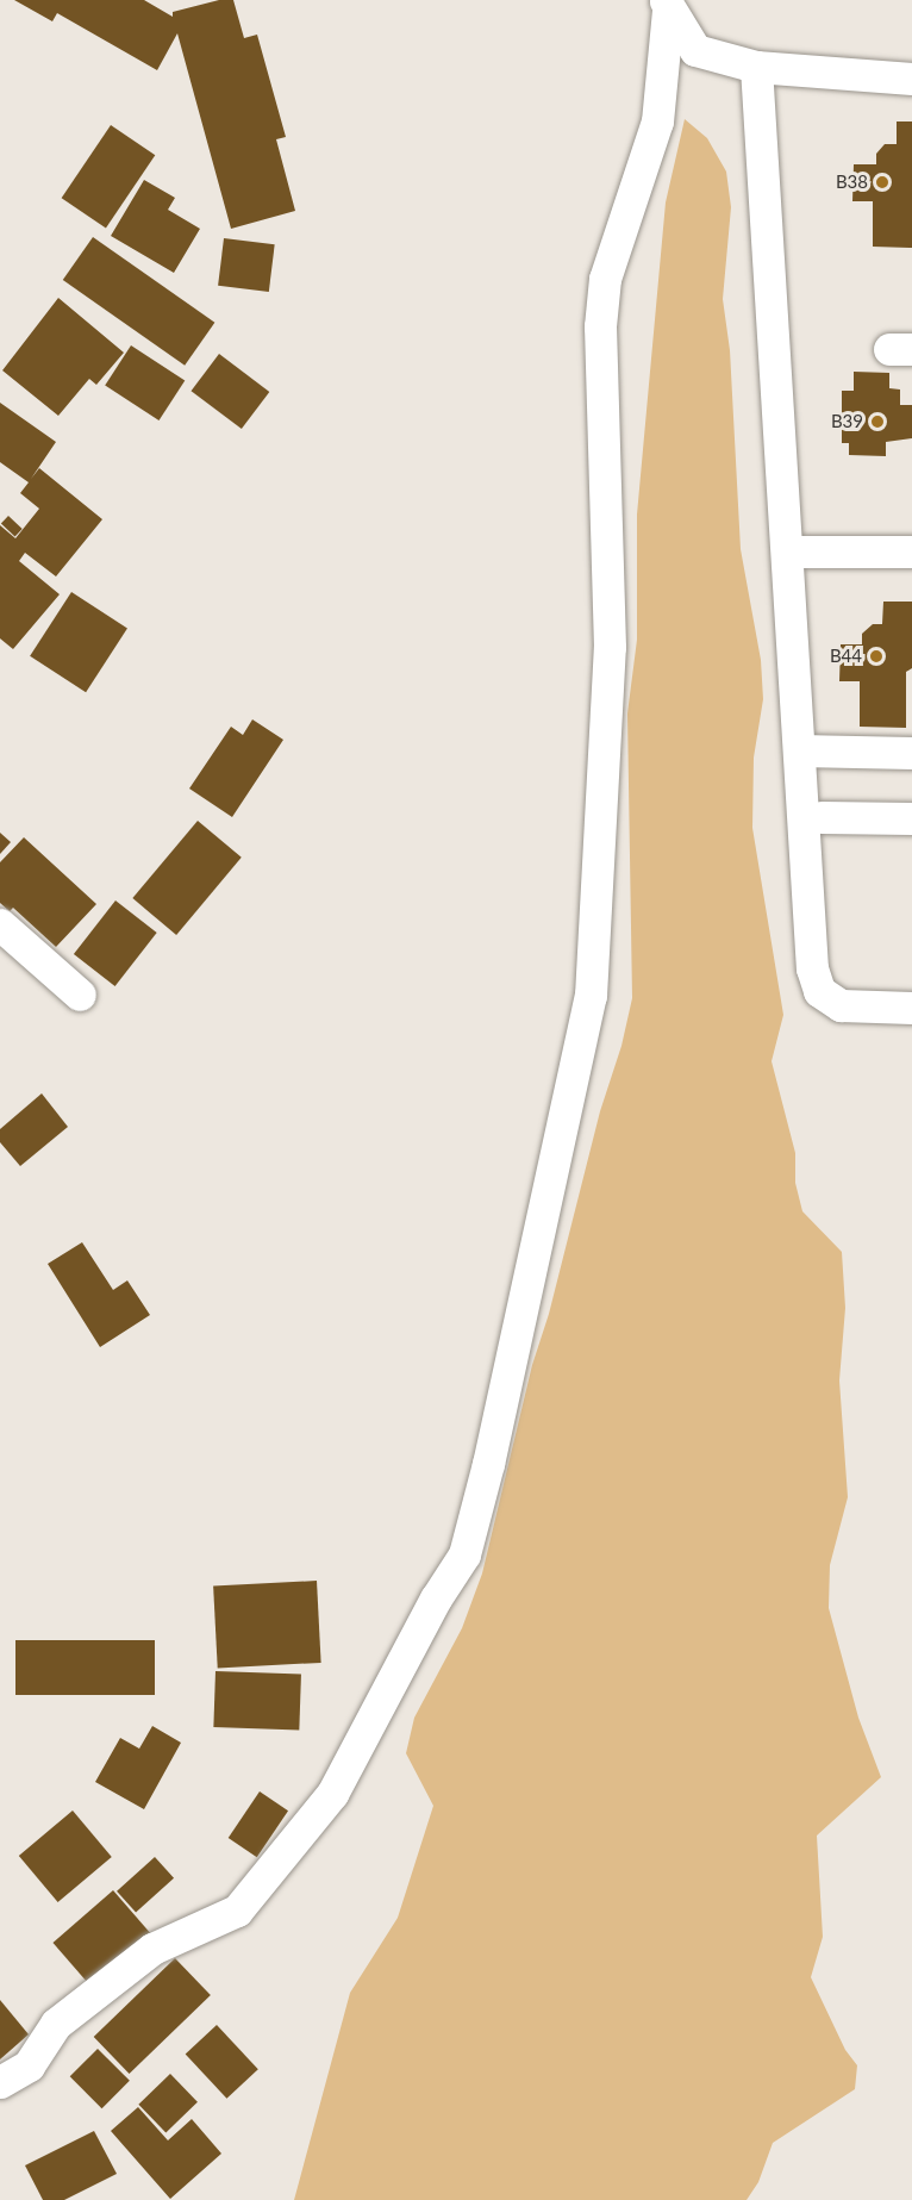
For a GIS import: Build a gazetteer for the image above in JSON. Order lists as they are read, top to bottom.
{
  "places": ["B38", "B39", "B44"]
}
